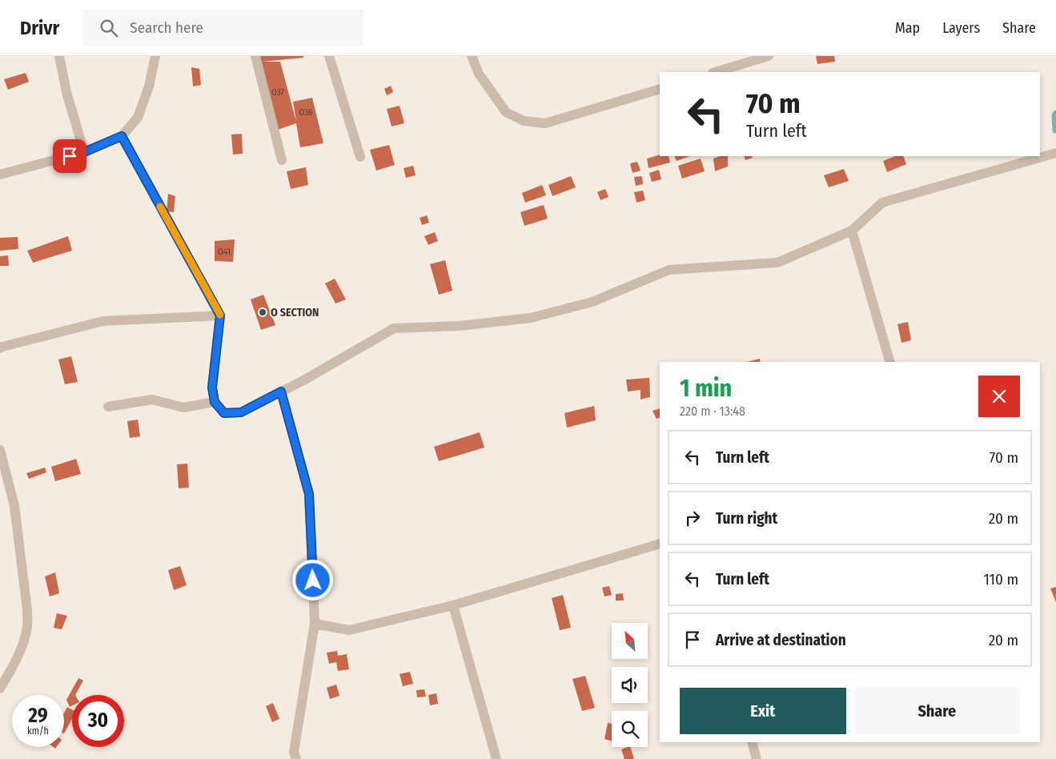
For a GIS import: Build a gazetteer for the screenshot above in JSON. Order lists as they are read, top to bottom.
{
  "places": ["O SECTION"],
  "house_numbers": ["O37", "O36", "O41"],
  "north": "top left",
  "page": {
    "header": "Drivr",
    "search": "Search here",
    "nav": ["Map", "Layers", "Share"],
    "turn": ["70 m", "Turn left"],
    "heading": ["1 min", "220 m · 13:48"],
    "list": [
      {
        "name": "Turn left",
        "value": "70 m"
      },
      {
        "name": "Turn right",
        "value": "20 m"
      },
      {
        "name": "Turn left",
        "value": "110 m"
      },
      {
        "name": "Arrive at destination",
        "value": "20 m"
      }
    ],
    "buttons": ["Exit", "Share"],
    "speed": "29 km/h",
    "limit": "30"
  }
}
